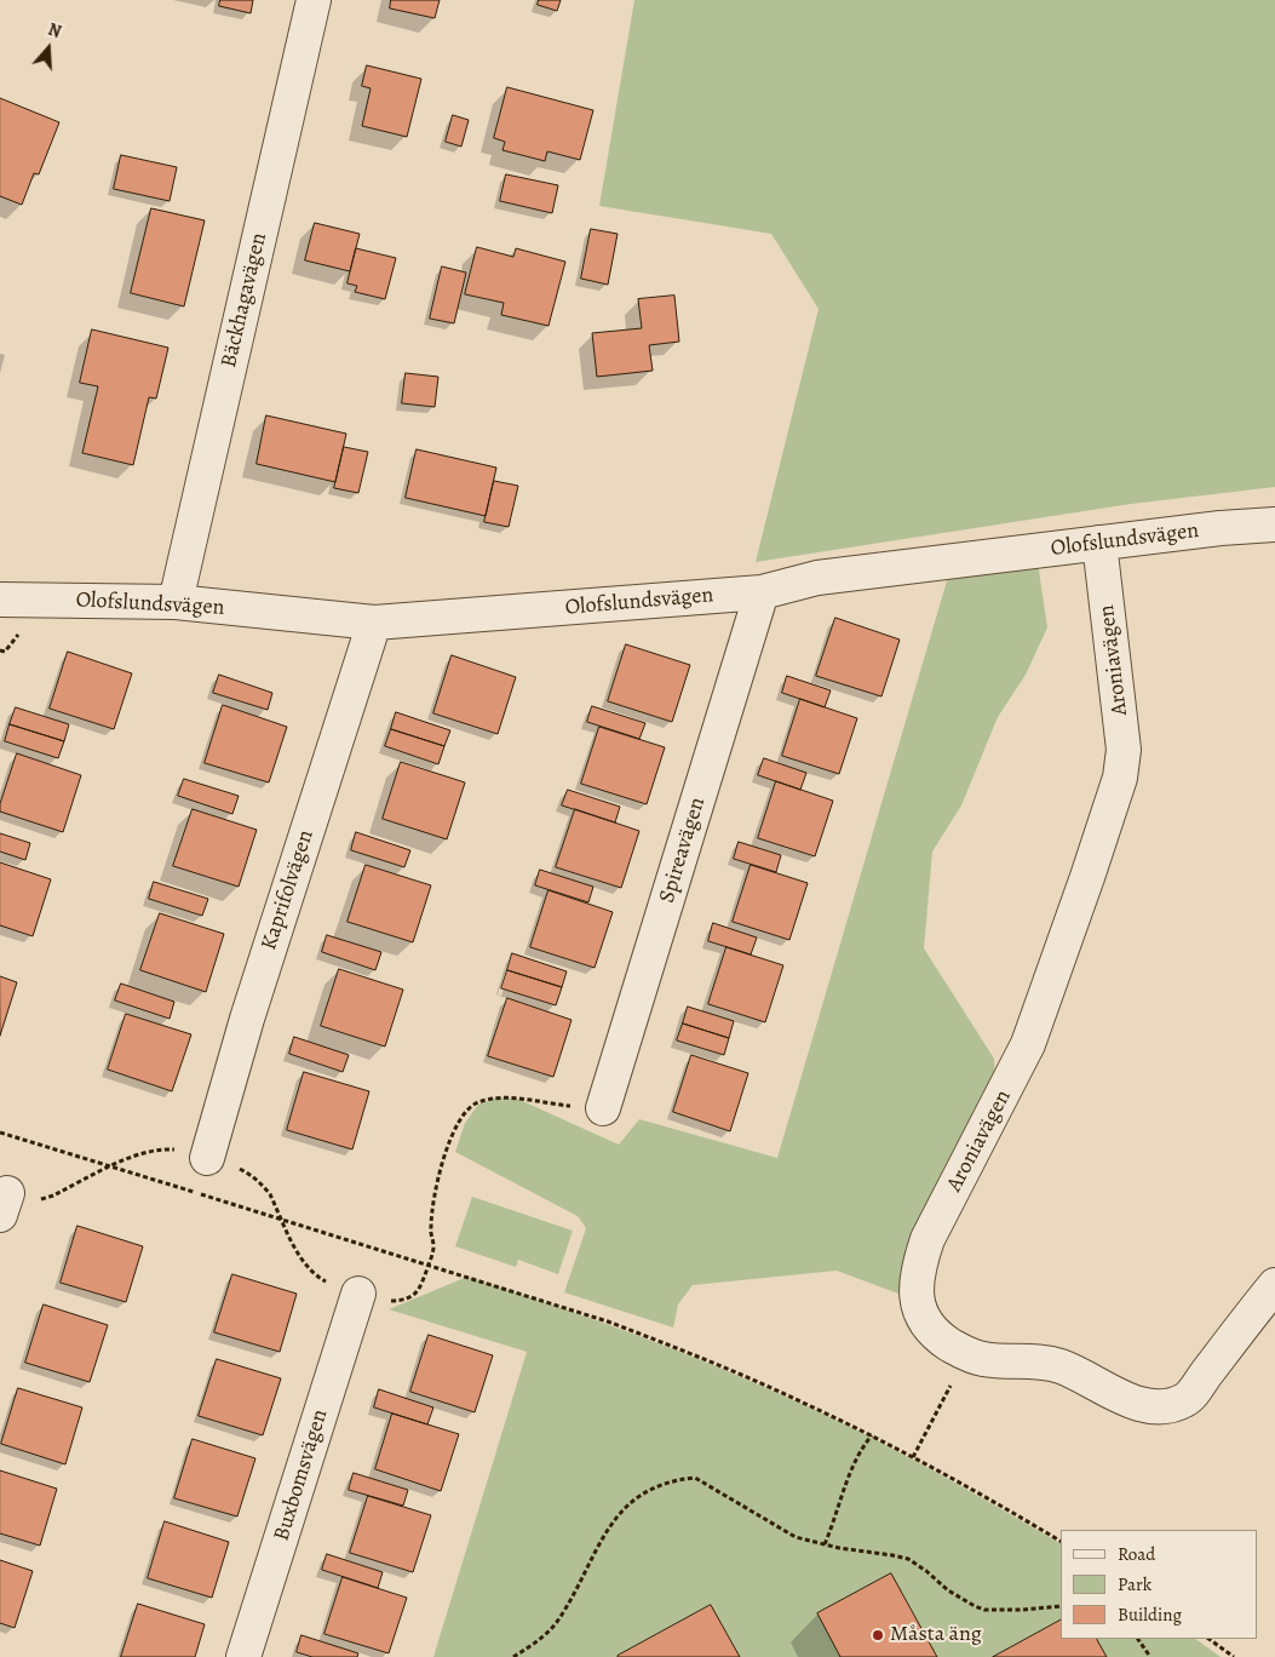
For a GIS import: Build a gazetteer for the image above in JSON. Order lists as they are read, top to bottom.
{
  "streets": {
    "street": [
      "Bäckhagavägen",
      "Olofslundsvägen",
      "Aroniavägen",
      "Spireavägen",
      "Kaprifolvägen",
      "Buxbomsvägen"
    ]
  },
  "crossings": [
    ["Bäckhagavägen", "Olofslundsvägen"],
    ["Olofslundsvägen", "Aroniavägen"],
    ["Olofslundsvägen", "Spireavägen"],
    ["Olofslundsvägen", "Kaprifolvägen"]
  ],
  "places": ["Måsta äng"],
  "legend": ["Road", "Park", "Building"],
  "north": "top"
}
